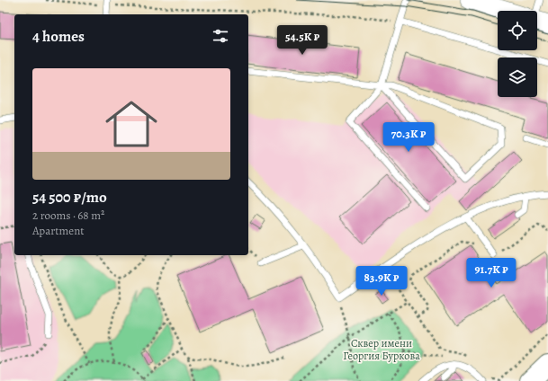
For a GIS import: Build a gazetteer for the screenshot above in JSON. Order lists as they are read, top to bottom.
{
  "parks": ["Сквер имени Георгия Буркова"],
  "page": {
    "heading": "4 homes",
    "price": [
      "54.5K ₽",
      "70.3K ₽",
      "91.7K ₽",
      "83.9K ₽"
    ],
    "list": [
      {
        "name": "54 500 ₽/mo",
        "note": "2 rooms · 68 m² · Apartment"
      }
    ]
  }
}
